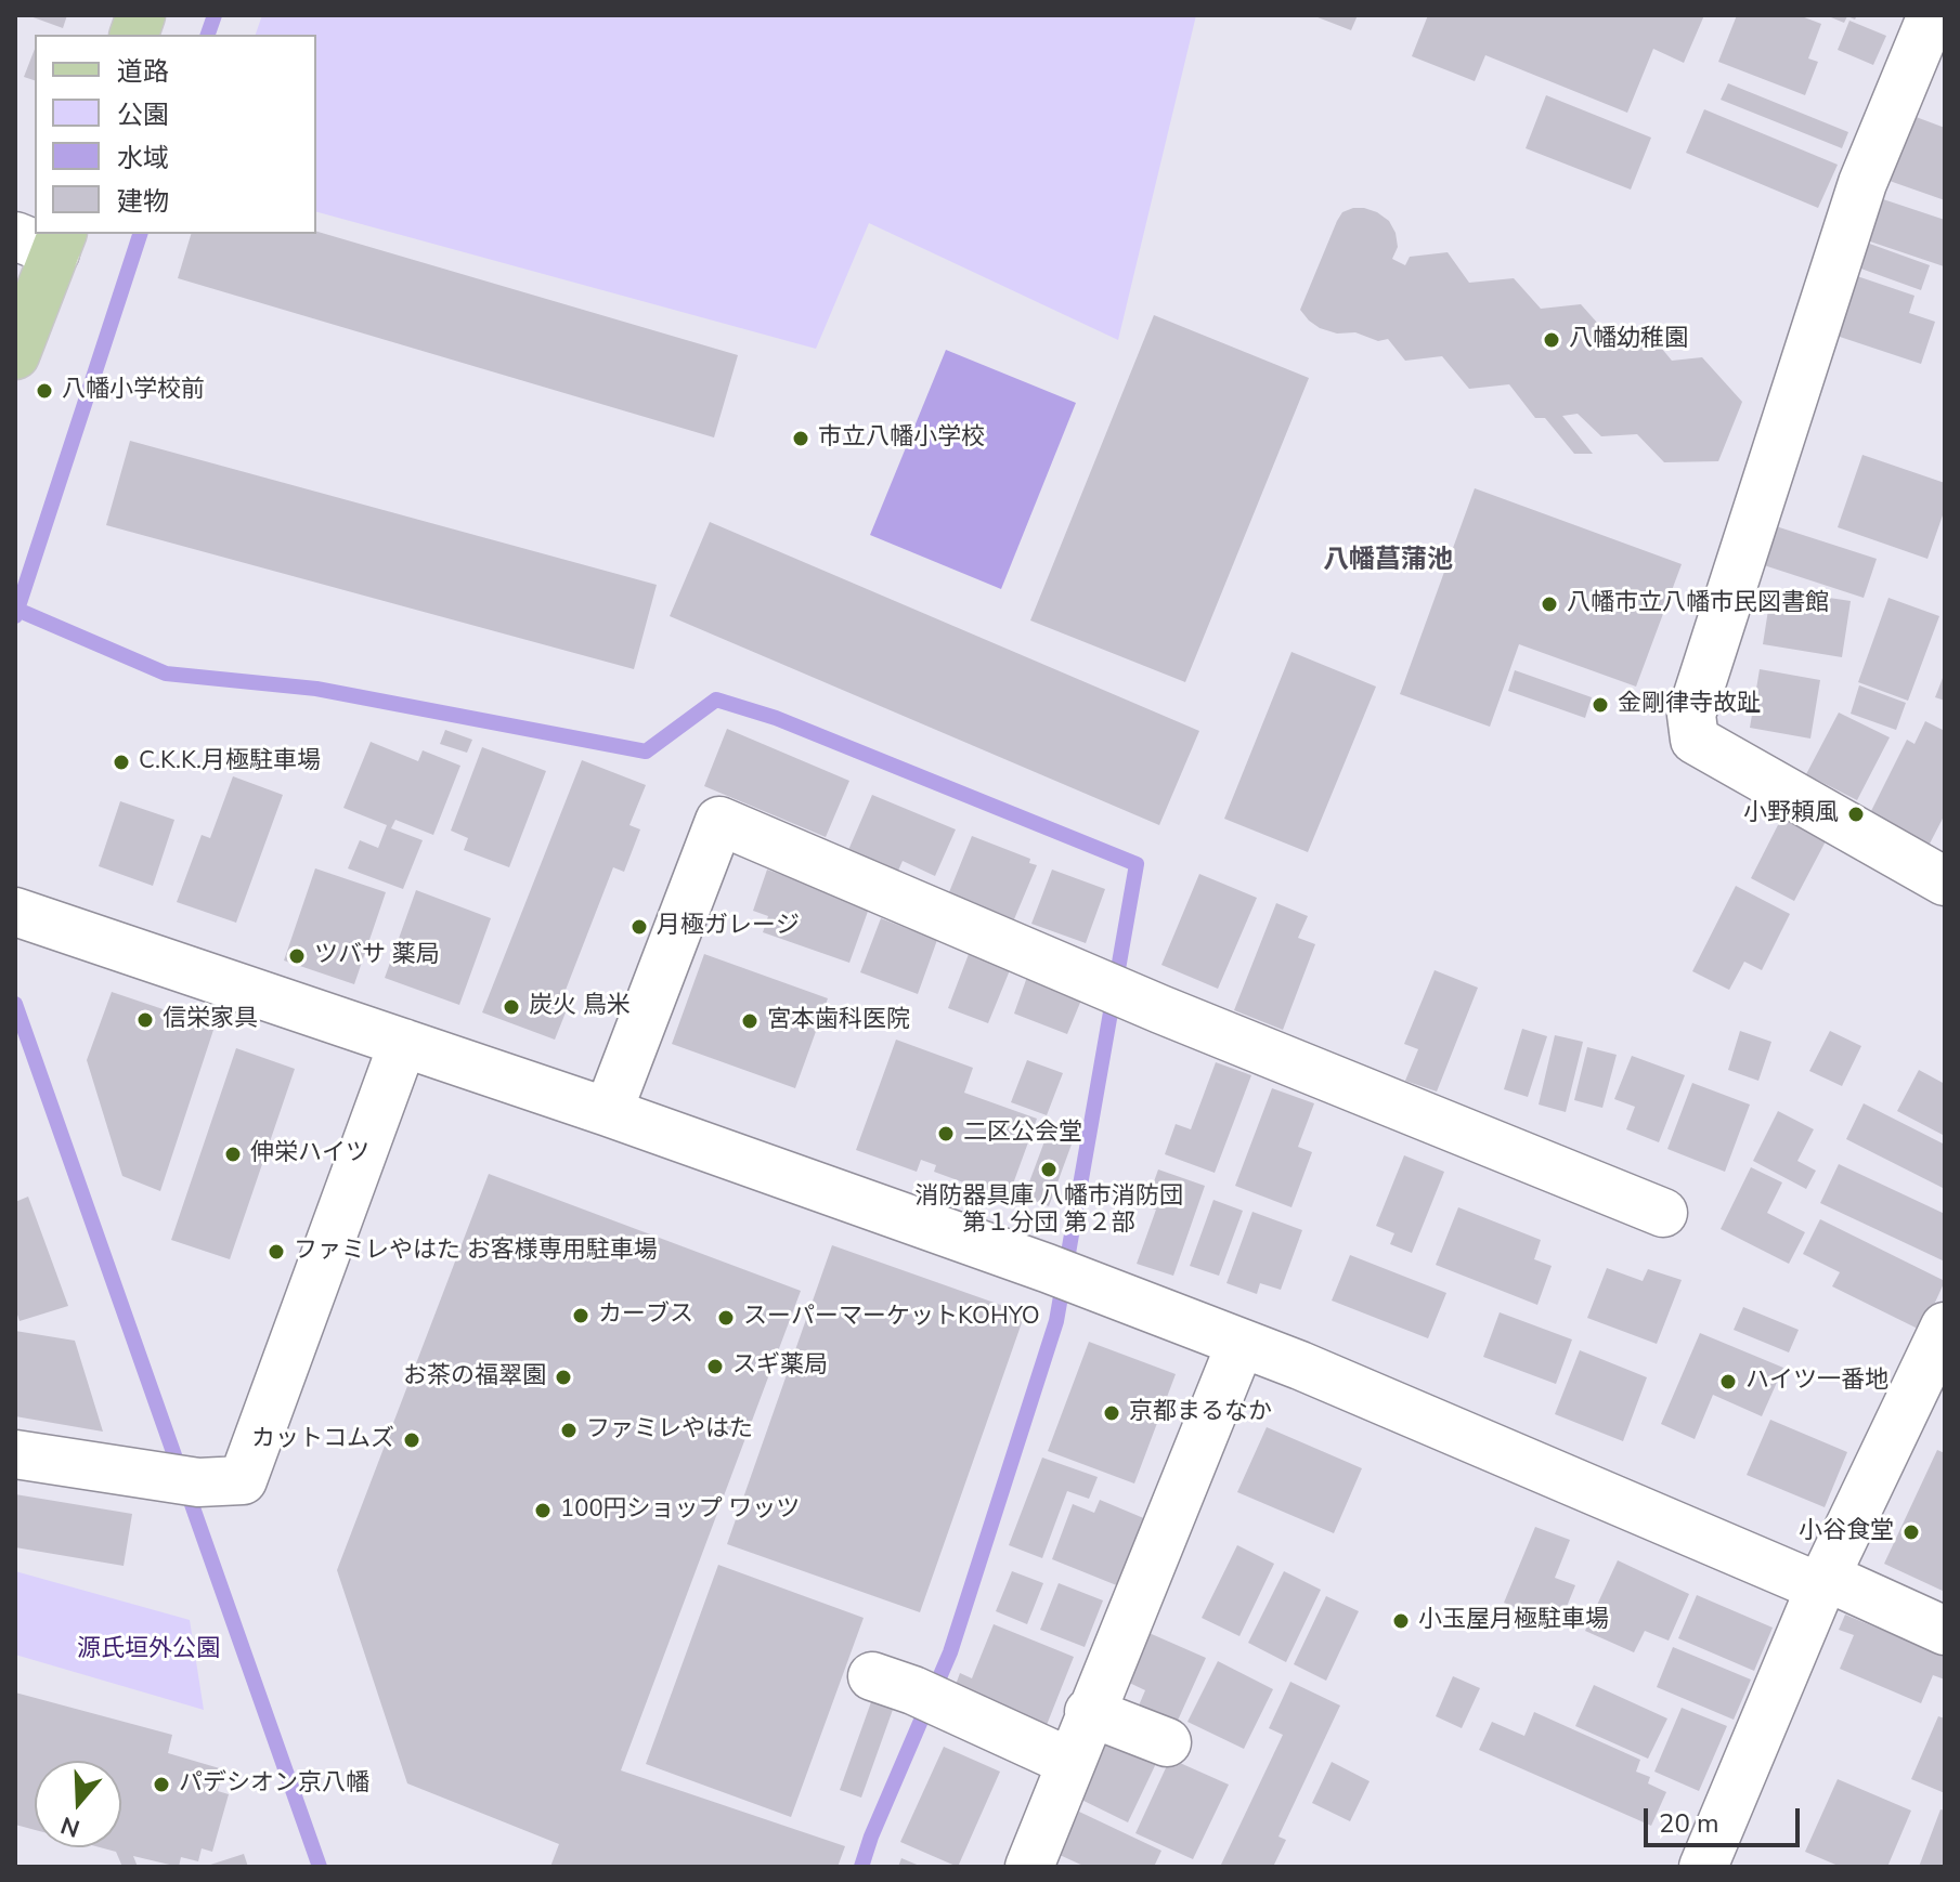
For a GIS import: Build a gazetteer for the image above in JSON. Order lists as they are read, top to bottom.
{
  "districts": ["八幡菖蒲池"],
  "parks": ["源氏垣外公園"],
  "places": [
    "八幡幼稚園",
    "八幡小学校前",
    "市立八幡小学校",
    "八幡市立八幡市民図書館",
    "金剛律寺故趾",
    "C.K.K.月極駐車場",
    "小野頼風",
    "月極ガレージ",
    "ツバサ 薬局",
    "炭火 鳥米",
    "信栄家具",
    "宮本歯科医院",
    "二区公会堂",
    "伸栄ハイツ",
    "消防器具庫 八幡市消防団 第１分団 第２部",
    "ファミレやはた お客様専用駐車場",
    "カーブス",
    "スーパーマーケットKOHYO",
    "スギ薬局",
    "お茶の福翠園",
    "ハイツ一番地",
    "京都まるなか",
    "ファミレやはた",
    "カットコムズ",
    "100円ショップ ワッツ",
    "小谷食堂",
    "小玉屋月極駐車場",
    "パデシオン京八幡"
  ],
  "legend": [
    "道路",
    "公園",
    "水域",
    "建物"
  ],
  "scale_bar": "20 m",
  "north": "bottom"
}
